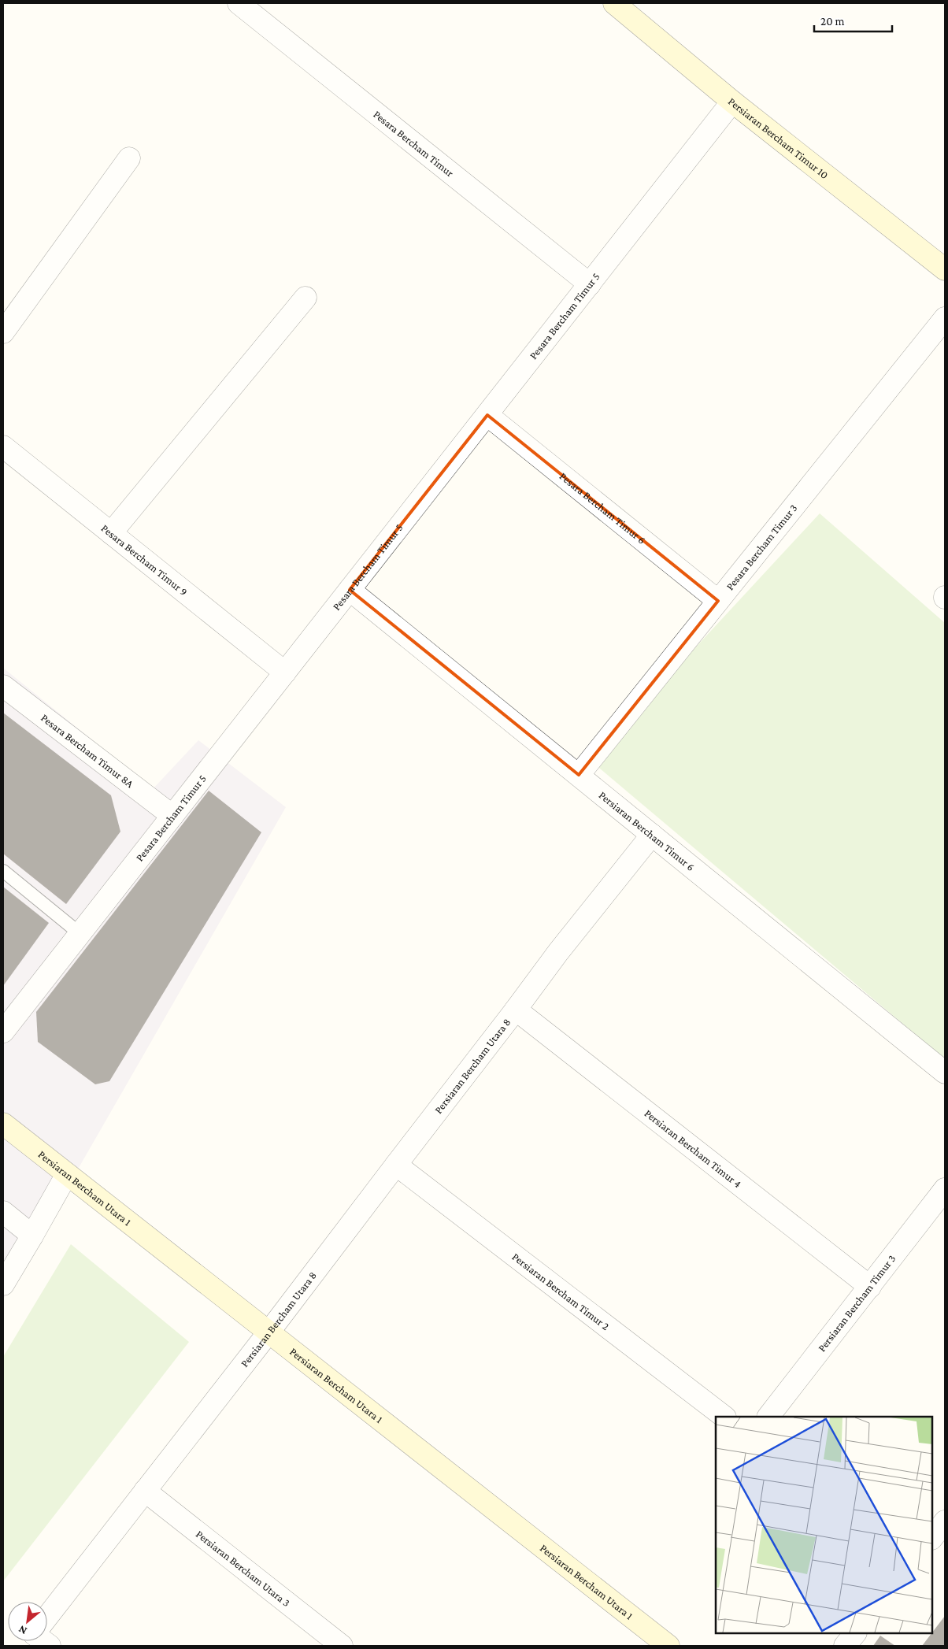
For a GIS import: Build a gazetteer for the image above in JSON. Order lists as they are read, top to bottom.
{
  "streets": {
    "street": [
      "Persiaran Bercham Timur 10",
      "Pesara Bercham Timur",
      "Pesara Bercham Timur 5",
      "Pesara Bercham Timur 6",
      "Pesara Bercham Timur 3",
      "Pesara Bercham Timur 9",
      "Pesara Bercham Timur 8A",
      "Persiaran Bercham Timur 6",
      "Persiaran Bercham Utara 8",
      "Persiaran Bercham Timur 4",
      "Persiaran Bercham Utara 1",
      "Persiaran Bercham Timur 2",
      "Persiaran Bercham Timur 3",
      "Persiaran Bercham Utara 3"
    ]
  },
  "crossings": [
    ["Persiaran Bercham Timur 10", "Pesara Bercham Timur 5"],
    ["Pesara Bercham Timur", "Pesara Bercham Timur 5"],
    ["Pesara Bercham Timur 5", "Pesara Bercham Timur 6"],
    ["Pesara Bercham Timur 5", "Pesara Bercham Timur 9"],
    ["Pesara Bercham Timur 5", "Pesara Bercham Timur 8A"],
    ["Pesara Bercham Timur 5", "Persiaran Bercham Timur 6"],
    ["Pesara Bercham Timur 6", "Pesara Bercham Timur 3"],
    ["Pesara Bercham Timur 3", "Persiaran Bercham Timur 6"],
    ["Persiaran Bercham Timur 6", "Persiaran Bercham Utara 8"],
    ["Persiaran Bercham Utara 8", "Persiaran Bercham Timur 4"],
    ["Persiaran Bercham Utara 8", "Persiaran Bercham Utara 1"],
    ["Persiaran Bercham Utara 8", "Persiaran Bercham Timur 2"],
    ["Persiaran Bercham Utara 8", "Persiaran Bercham Utara 3"],
    ["Persiaran Bercham Timur 4", "Persiaran Bercham Timur 3"]
  ],
  "scale_bar": "20 m",
  "north": "bottom left"
}
